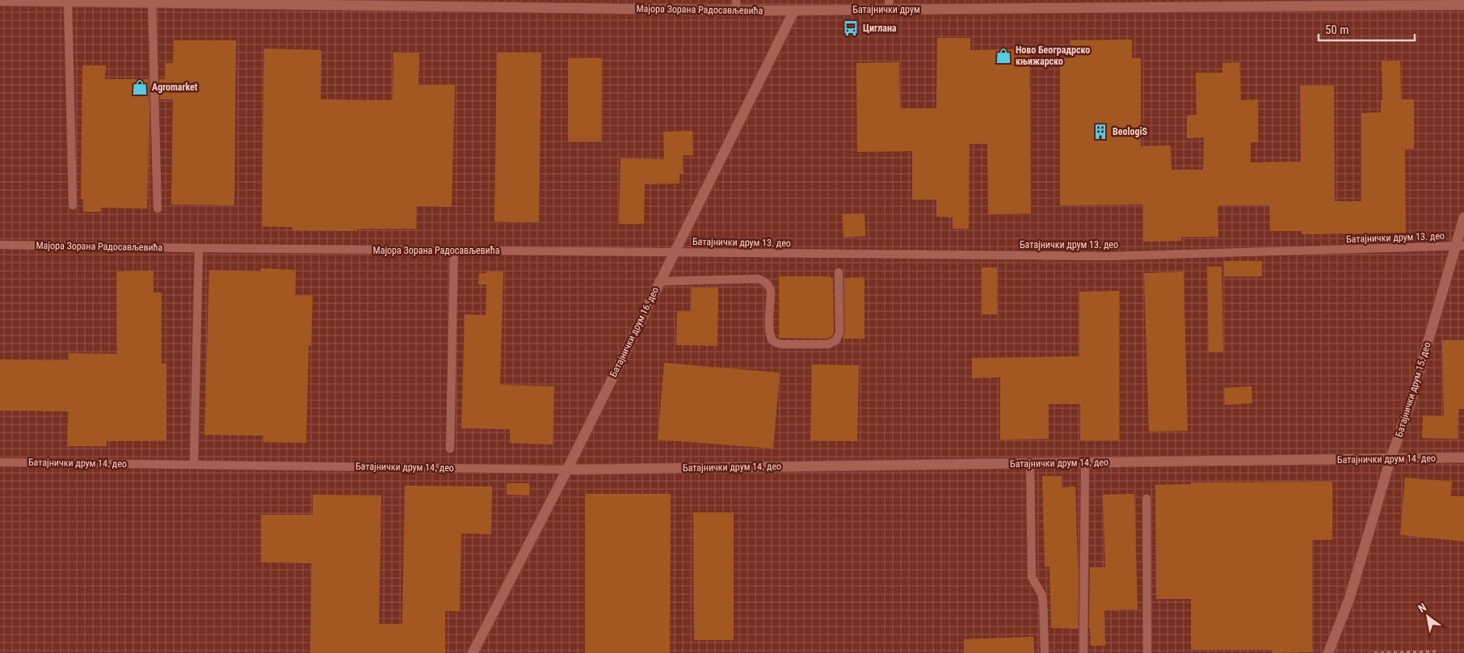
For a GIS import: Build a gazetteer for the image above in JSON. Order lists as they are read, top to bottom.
{
  "streets": {
    "street": [
      "Мајора Зорана Радосављевића",
      "Батајнички друм",
      "Батајнички друм 16. део",
      "Батајнички друм 15. део",
      "Батајнички друм 14. део"
    ],
    "lane": ["Батајнички друм 13. део"]
  },
  "crossings": [
    ["Мајора Зорана Радосављевића", "Батајнички друм"],
    ["Мајора Зорана Радосављевића", "Батајнички друм 13. део"],
    ["Мајора Зорана Радосављевића", "Батајнички друм 16. део"],
    ["Батајнички друм", "Батајнички друм 16. део"],
    ["Батајнички друм 13. део", "Батајнички друм 16. део"],
    ["Батајнички друм 13. део", "Батајнички друм 15. део"],
    ["Батајнички друм 16. део", "Батајнички друм 14. део"],
    ["Батајнички друм 15. део", "Батајнички друм 14. део"]
  ],
  "places": {
    "bus stop": ["Циглана"],
    "shop": ["Ново Београдрско књижарско", "Agromarket"],
    "building": ["BeologiS"]
  },
  "scale_bar": "50 m",
  "north": "top left"
}
